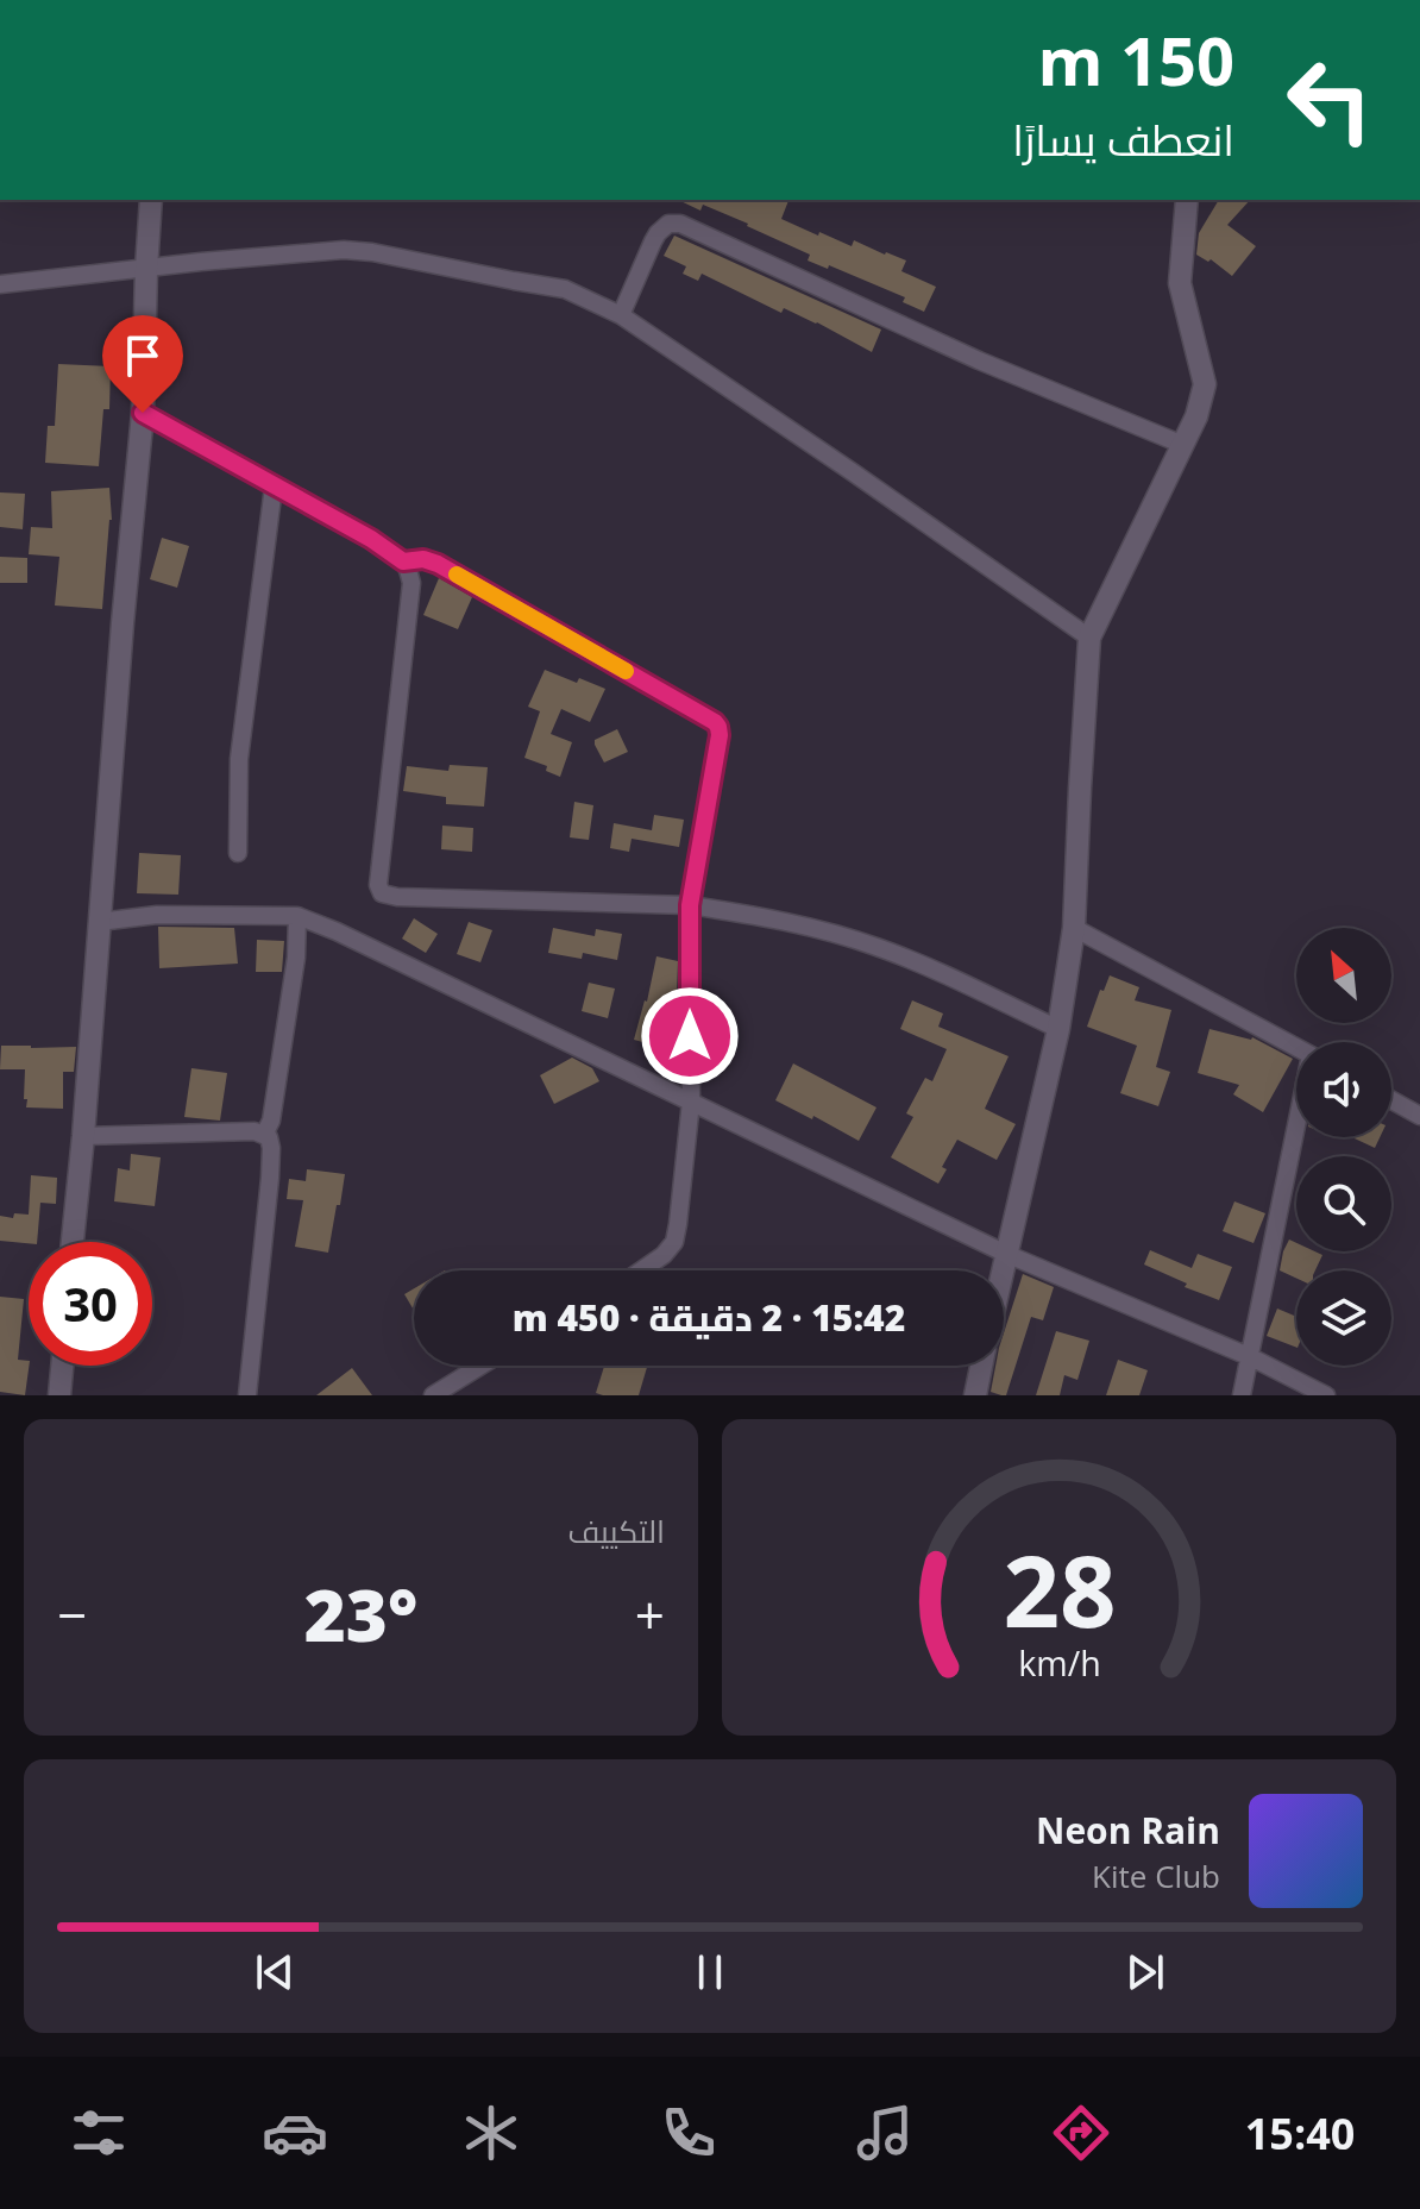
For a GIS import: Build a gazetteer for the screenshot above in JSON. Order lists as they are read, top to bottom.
{
  "north": "top left",
  "page": {
    "turn": ["150 m", "انعطف يسارًا"],
    "limit": "30",
    "trip": "15:42 · 2 دقيقة · 450 m",
    "tile": "التكييف",
    "heat": ["−", "23°", "+"],
    "song": ["Neon Rain", "Kite Club"],
    "tabs": "15:40",
    "gauge": ["28", "km/h"]
  }
}
